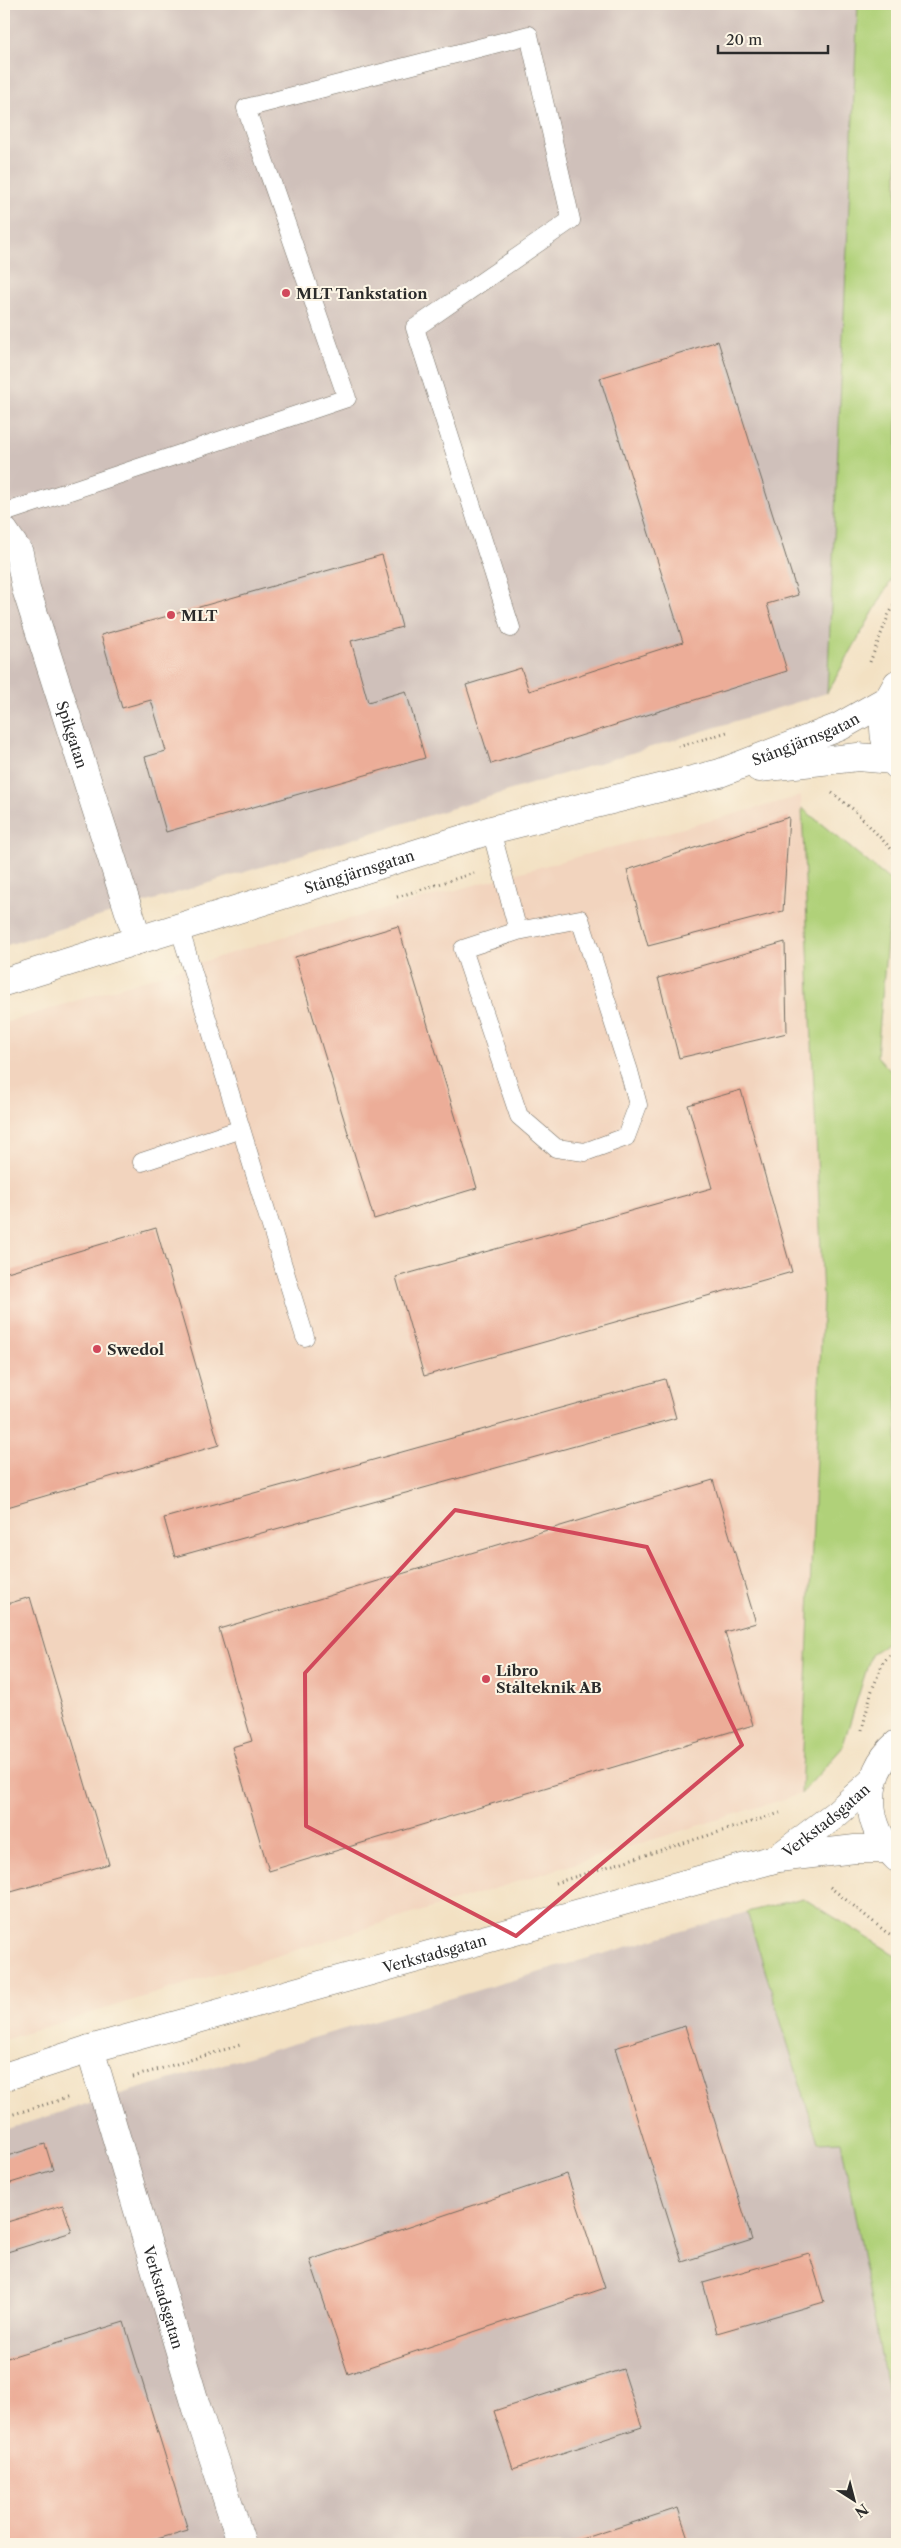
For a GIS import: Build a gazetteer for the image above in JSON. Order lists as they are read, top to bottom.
{
  "streets": {
    "street": ["Spikgatan", "Stångjärnsgatan", "Verkstadsgatan"]
  },
  "crossings": [
    ["Spikgatan", "Stångjärnsgatan"]
  ],
  "places": [
    "MLT Tankstation",
    "MLT",
    "Swedol",
    "Libro Stålteknik AB"
  ],
  "scale_bar": "20 m",
  "north": "bottom right"
}
